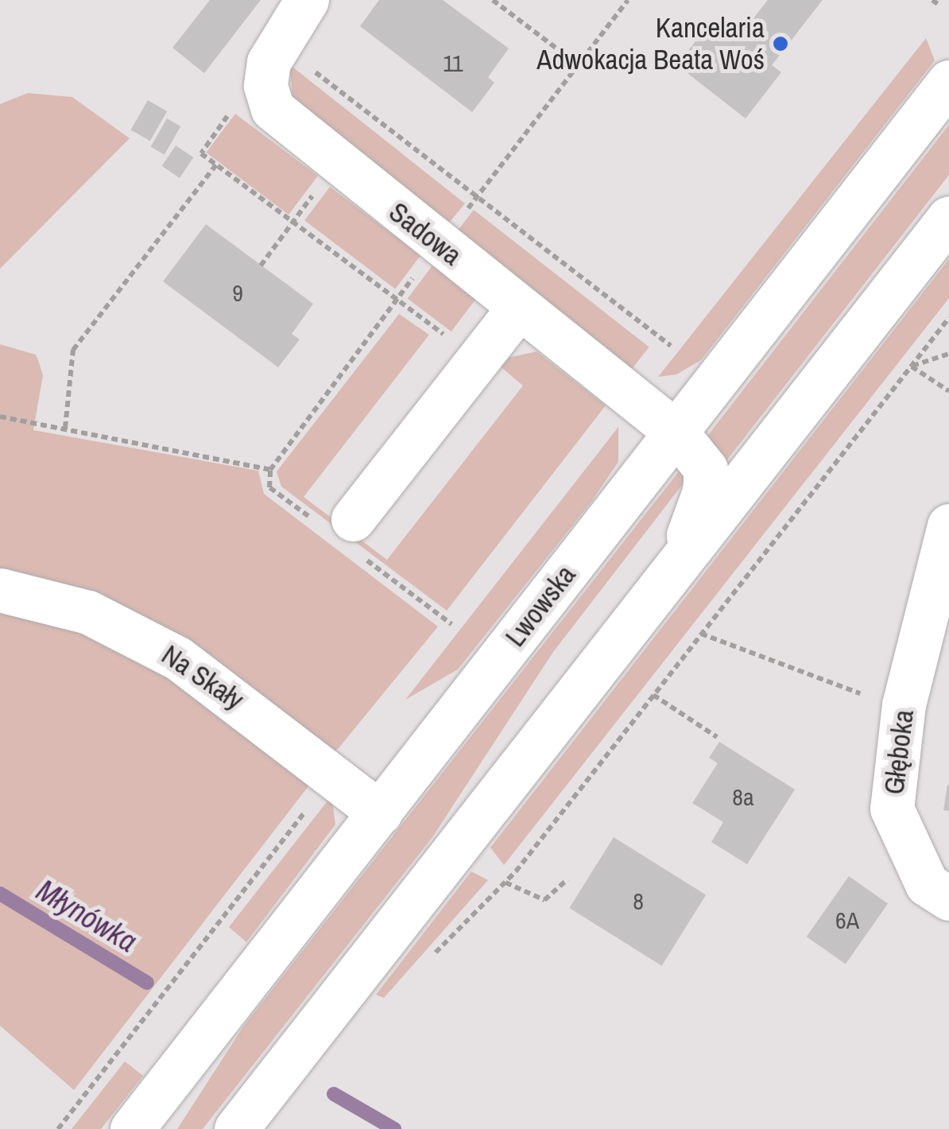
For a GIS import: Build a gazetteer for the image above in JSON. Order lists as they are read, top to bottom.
{
  "streets": {
    "main road": [
      "Sadowa",
      "Lwowska",
      "Na Skały",
      "Głęboka"
    ]
  },
  "crossings": [
    ["Sadowa", "Lwowska"],
    ["Lwowska", "Na Skały"]
  ],
  "water": ["Młynówka"],
  "places": ["Kancelaria Adwokacja Beata Woś"],
  "house_numbers": [
    "11",
    "9",
    "8a",
    "8",
    "6A"
  ]
}
